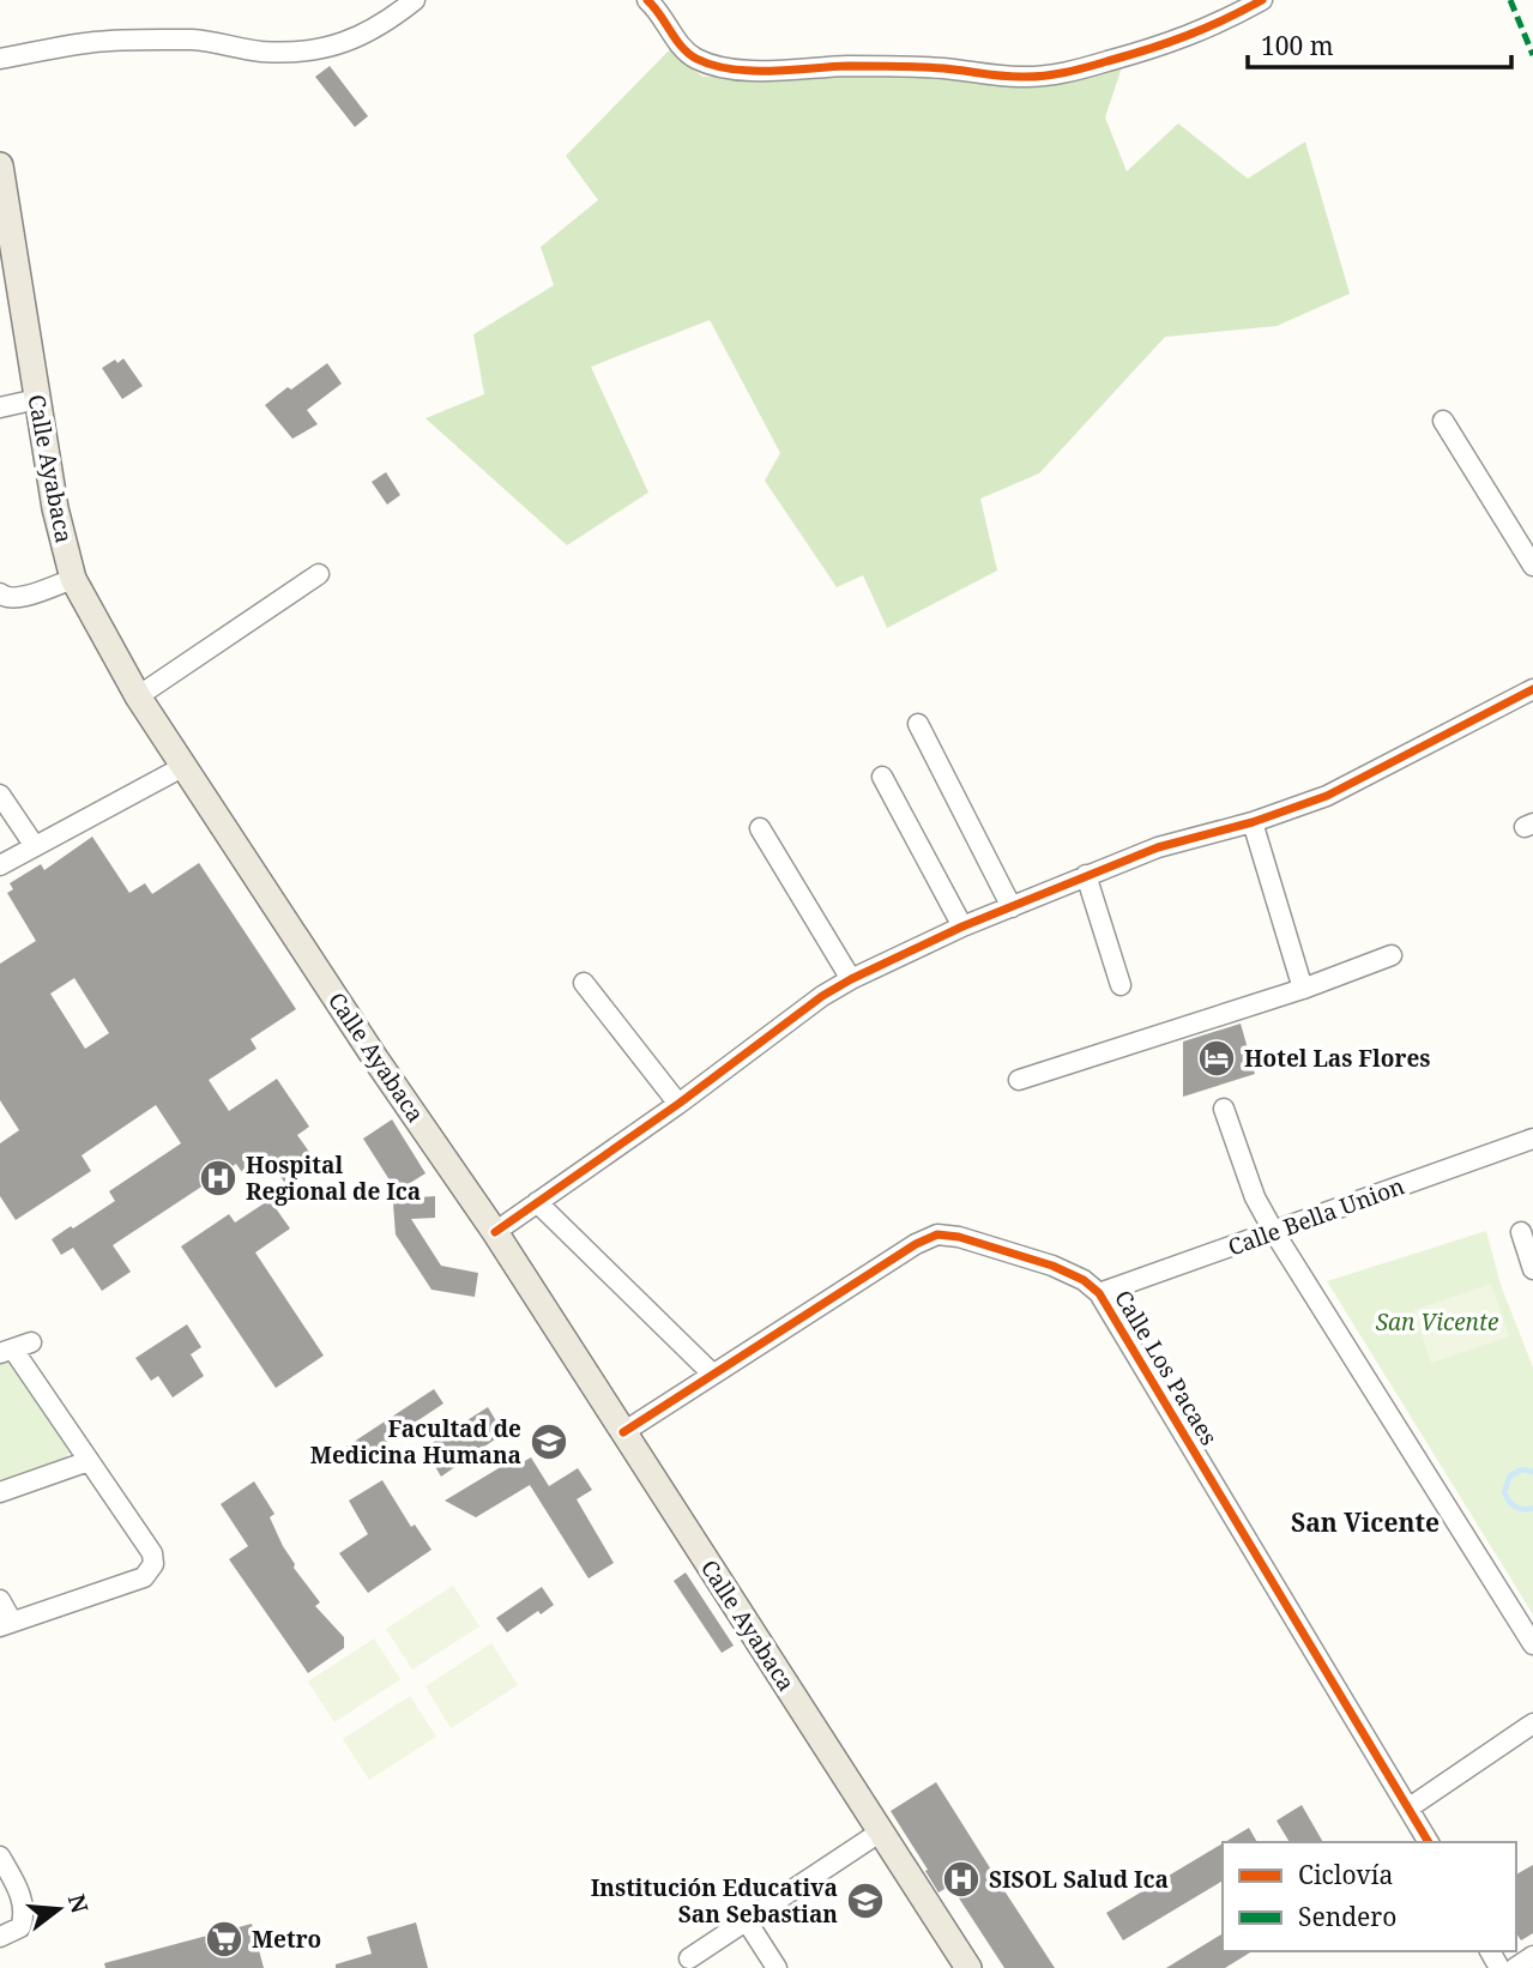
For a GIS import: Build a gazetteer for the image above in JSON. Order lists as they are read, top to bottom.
{
  "streets": {
    "main road": ["Calle Ayabaca"],
    "street": ["Calle Bella Union", "Calle Los Pacaes"]
  },
  "crossings": [
    ["Calle Ayabaca", "Calle Los Pacaes"],
    ["Calle Bella Union", "Calle Los Pacaes"]
  ],
  "districts": ["San Vicente"],
  "parks": ["San Vicente"],
  "places": {
    "hotel": ["Hotel Las Flores"],
    "hospital": ["Hospital Regional de Ica", "SISOL Salud Ica"],
    "school or university": ["Facultad de Medicina Humana", "Institución Educativa San Sebastian"],
    "supermarket": ["Metro"]
  },
  "legend": ["Ciclovía", "Sendero"],
  "scale_bar": "100 m",
  "north": "right"
}
